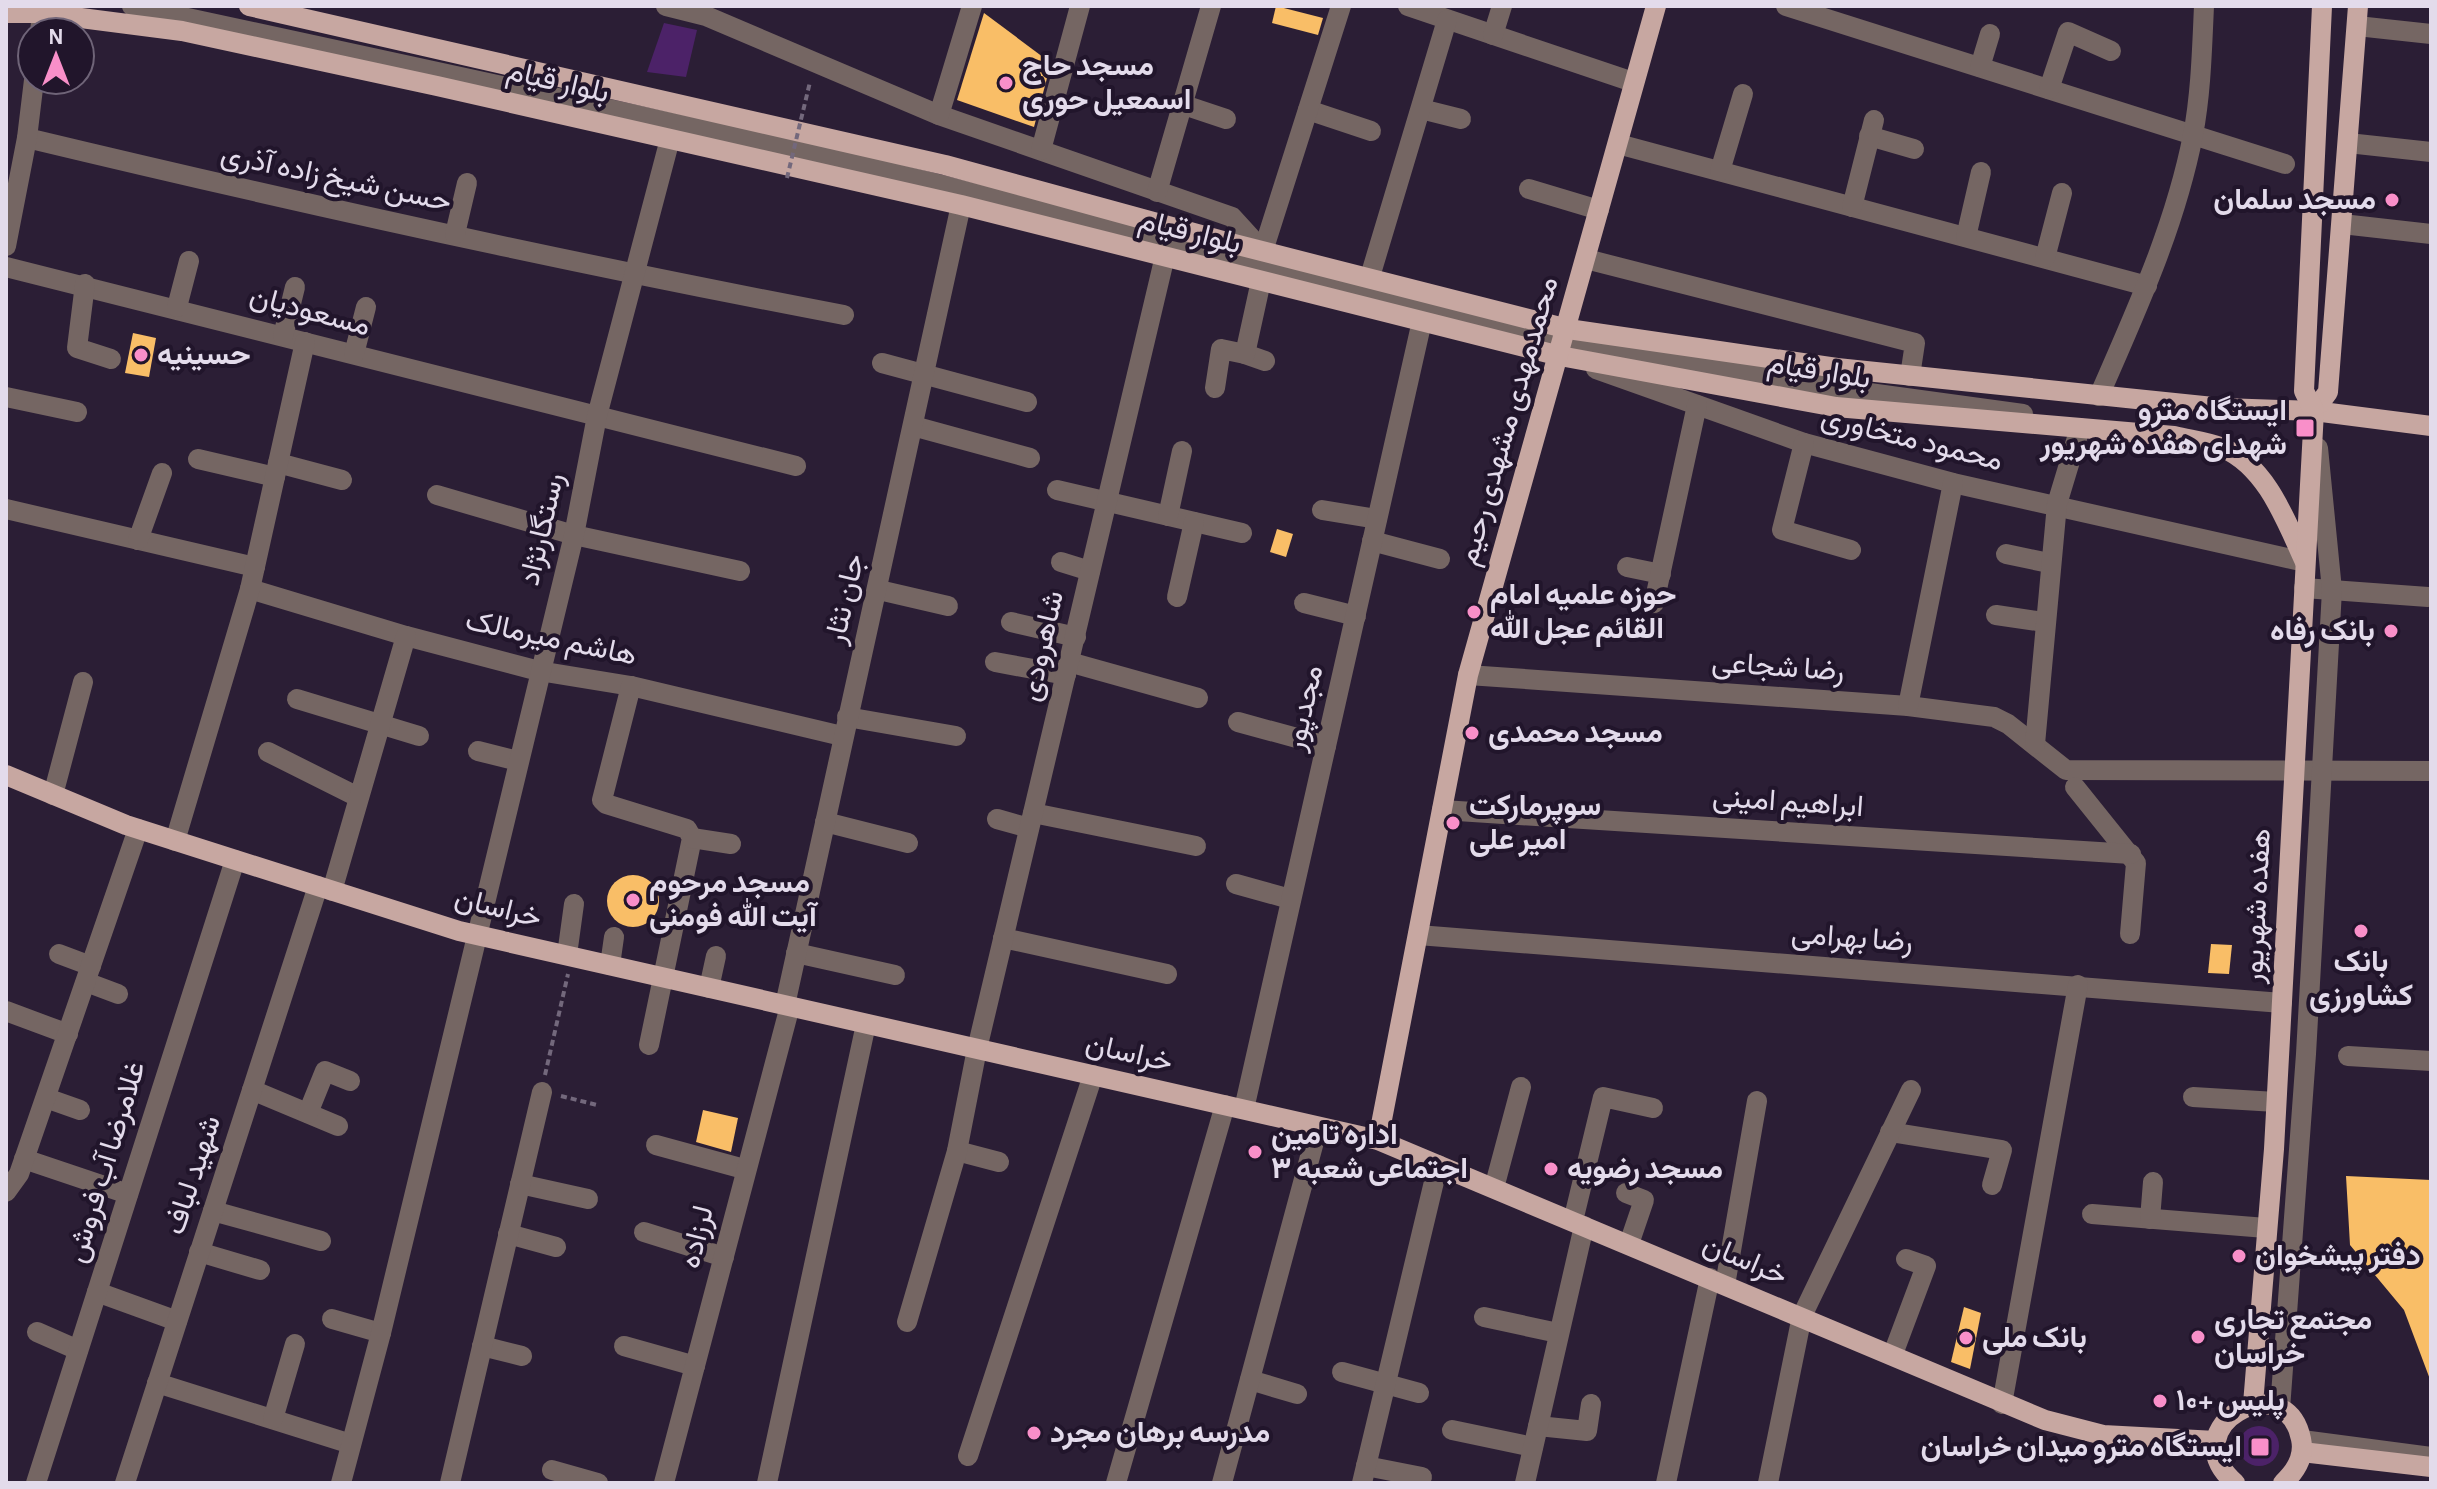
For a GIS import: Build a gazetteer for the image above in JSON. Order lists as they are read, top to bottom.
{
  "streets": {
    "main road": [
      "بلوار قیام",
      "محمدمهدی مشهدی رحیم",
      "هفده شهریور",
      "خراسان"
    ],
    "street": [
      "حسن شیخ زاده آذری",
      "مسعودیان",
      "محمود متخاوری",
      "رستگارنژاد",
      "جان نثار",
      "هاشم میرمالک",
      "شاهرودی",
      "رضا شجاعی",
      "مجدپور",
      "ابراهیم امینی",
      "رضا بهرامی",
      "غلامرضا آب فروش",
      "شهید لباف",
      "لرزاده"
    ]
  },
  "crossings": [
    ["بلوار قیام", "محمدمهدی مشهدی رحیم"],
    ["بلوار قیام", "محمود متخاوری"],
    ["بلوار قیام", "رستگارنژاد"],
    ["بلوار قیام", "جان نثار"],
    ["بلوار قیام", "شاهرودی"],
    ["بلوار قیام", "مجدپور"],
    ["بلوار قیام", "هفده شهریور"],
    ["حسن شیخ زاده آذری", "رستگارنژاد"],
    ["مسعودیان", "رستگارنژاد"],
    ["محمدمهدی مشهدی رحیم", "محمود متخاوری"],
    ["محمدمهدی مشهدی رحیم", "رضا شجاعی"],
    ["محمدمهدی مشهدی رحیم", "ابراهیم امینی"],
    ["محمدمهدی مشهدی رحیم", "خراسان"],
    ["محمدمهدی مشهدی رحیم", "رضا بهرامی"],
    ["محمود متخاوری", "هفده شهریور"],
    ["رستگارنژاد", "هاشم میرمالک"],
    ["رستگارنژاد", "خراسان"],
    ["جان نثار", "هاشم میرمالک"],
    ["جان نثار", "خراسان"],
    ["جان نثار", "لرزاده"],
    ["هاشم میرمالک", "شهید لباف"],
    ["شاهرودی", "خراسان"],
    ["رضا شجاعی", "ابراهیم امینی"],
    ["مجدپور", "خراسان"],
    ["هفده شهریور", "رضا بهرامی"],
    ["خراسان", "غلامرضا آب فروش"],
    ["خراسان", "شهید لباف"],
    ["خراسان", "لرزاده"]
  ],
  "places": {
    "other": [
      "مسجد حاج اسمعیل حوری",
      "مسجد سلمان",
      "حسینیه",
      "حوزه علمیه امام القائم عجل الله",
      "بانک رفاه",
      "مسجد محمدی",
      "سوپرمارکت امیر علی",
      "مسجد مرحوم آیت الله فومنی",
      "بانک کشاورزی",
      "اداره تامین اجتماعی شعبه ۳",
      "مسجد رضویه",
      "دفتر پیشخوان",
      "مجتمع تجاری خراسان",
      "بانک ملی",
      "پلیس +۱۰",
      "مدرسه برهان مجرد"
    ],
    "transit": ["ایستگاه مترو شهدای هفده شهریور", "ایستگاه مترو میدان خراسان"]
  },
  "north": "top"
}
